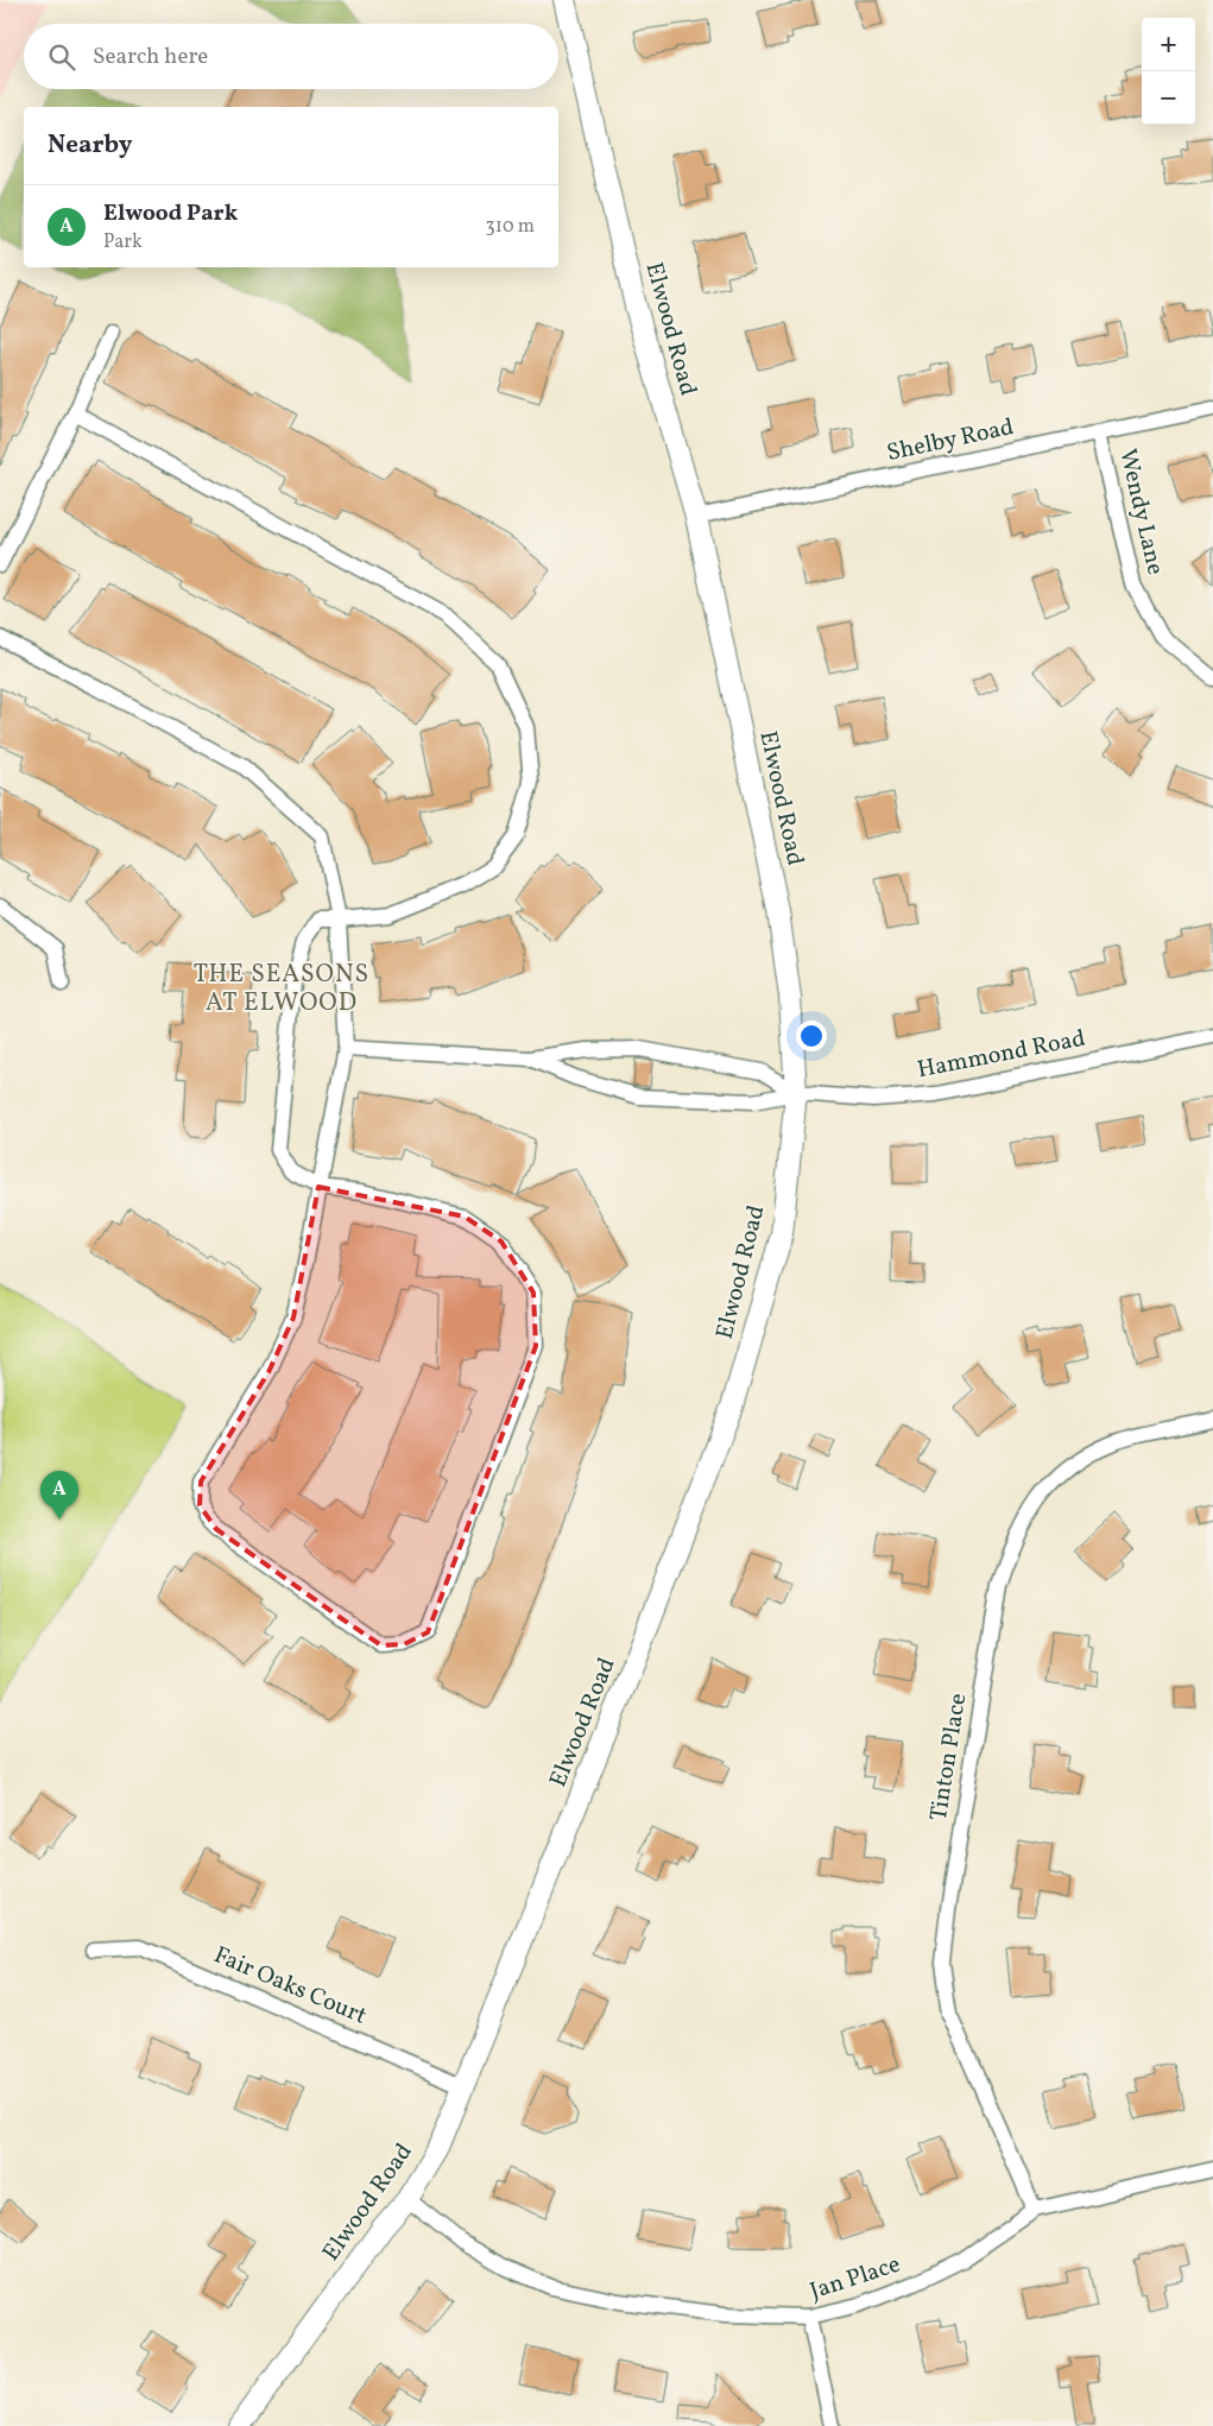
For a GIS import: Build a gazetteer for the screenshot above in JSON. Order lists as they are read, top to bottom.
{
  "streets": {
    "main road": ["Elwood Road"],
    "street": [
      "Shelby Road",
      "Wendy Lane",
      "Hammond Road",
      "Tinton Place",
      "Fair Oaks Court",
      "Jan Place"
    ]
  },
  "crossings": [
    ["Elwood Road", "Shelby Road"],
    ["Elwood Road", "Hammond Road"],
    ["Elwood Road", "Fair Oaks Court"],
    ["Elwood Road", "Jan Place"],
    ["Shelby Road", "Wendy Lane"],
    ["Tinton Place", "Jan Place"]
  ],
  "districts": ["THE SEASONS AT ELWOOD"],
  "page": {
    "map_buttons": ["+", "−"],
    "search": "Search here",
    "heading": "Nearby",
    "list": [
      {
        "mark": "A",
        "name": "Elwood Park",
        "note": "Park",
        "value": "310 m"
      }
    ],
    "pins": "A"
  }
}
